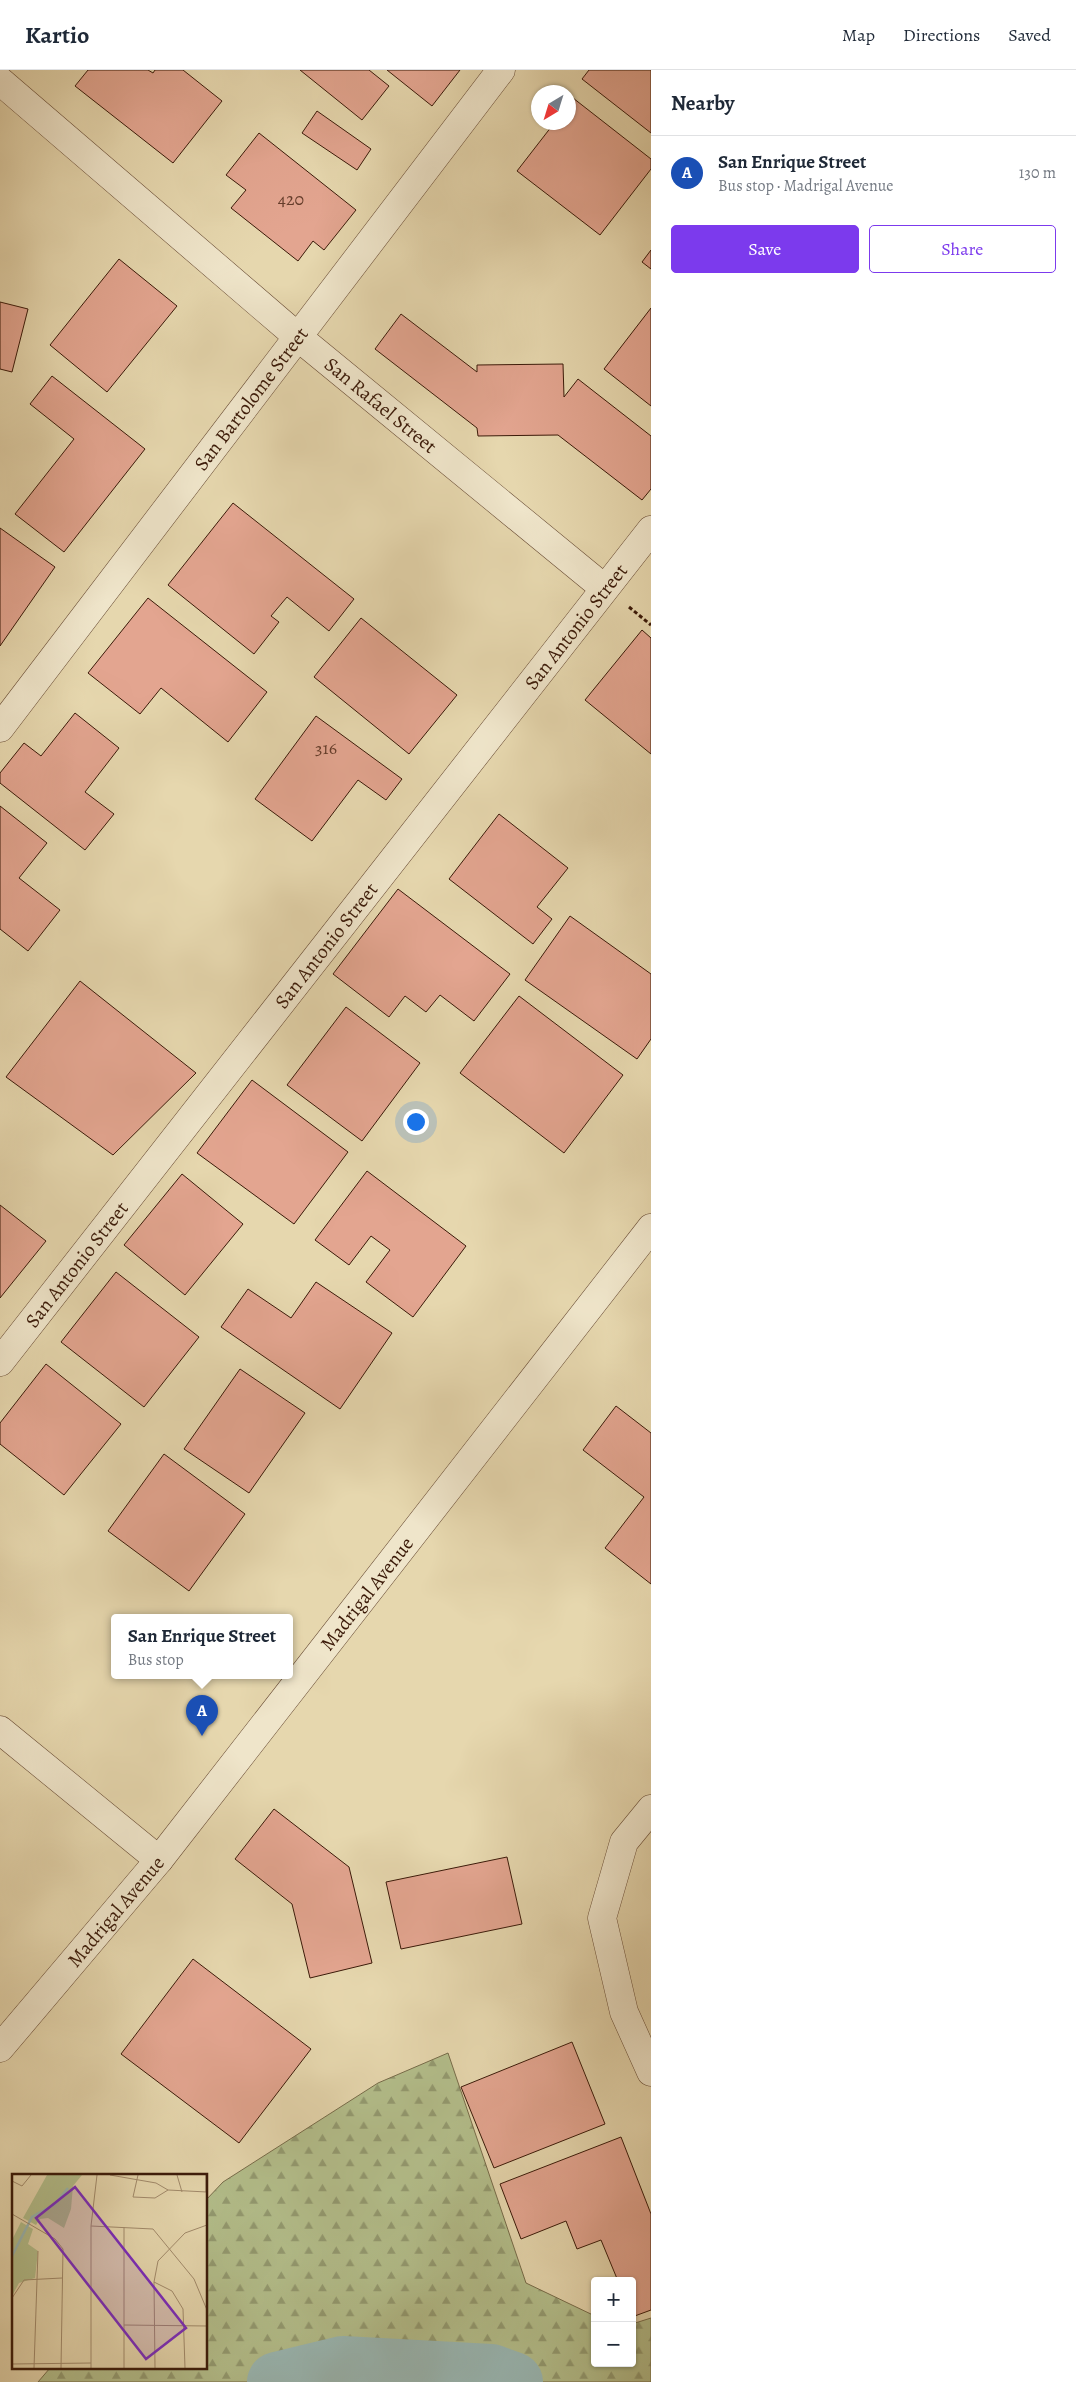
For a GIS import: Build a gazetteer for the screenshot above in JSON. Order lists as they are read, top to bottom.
{
  "streets": {
    "street": [
      "San Bartolome Street",
      "San Rafael Street",
      "San Antonio Street",
      "Madrigal Avenue"
    ]
  },
  "crossings": [
    ["San Bartolome Street", "San Rafael Street"],
    ["San Rafael Street", "San Antonio Street"]
  ],
  "house_numbers": ["420", "316"],
  "north": "bottom left",
  "page": {
    "header": "Kartio",
    "nav": ["Map", "Directions", "Saved"],
    "heading": "Nearby",
    "list": [
      {
        "mark": "A",
        "name": "San Enrique Street",
        "note": "Bus stop · Madrigal Avenue",
        "value": "130 m"
      }
    ],
    "buttons": ["Save", "Share"],
    "popup": ["San Enrique Street", "Bus stop"],
    "pins": "A",
    "map_buttons": ["+", "−"]
  }
}
